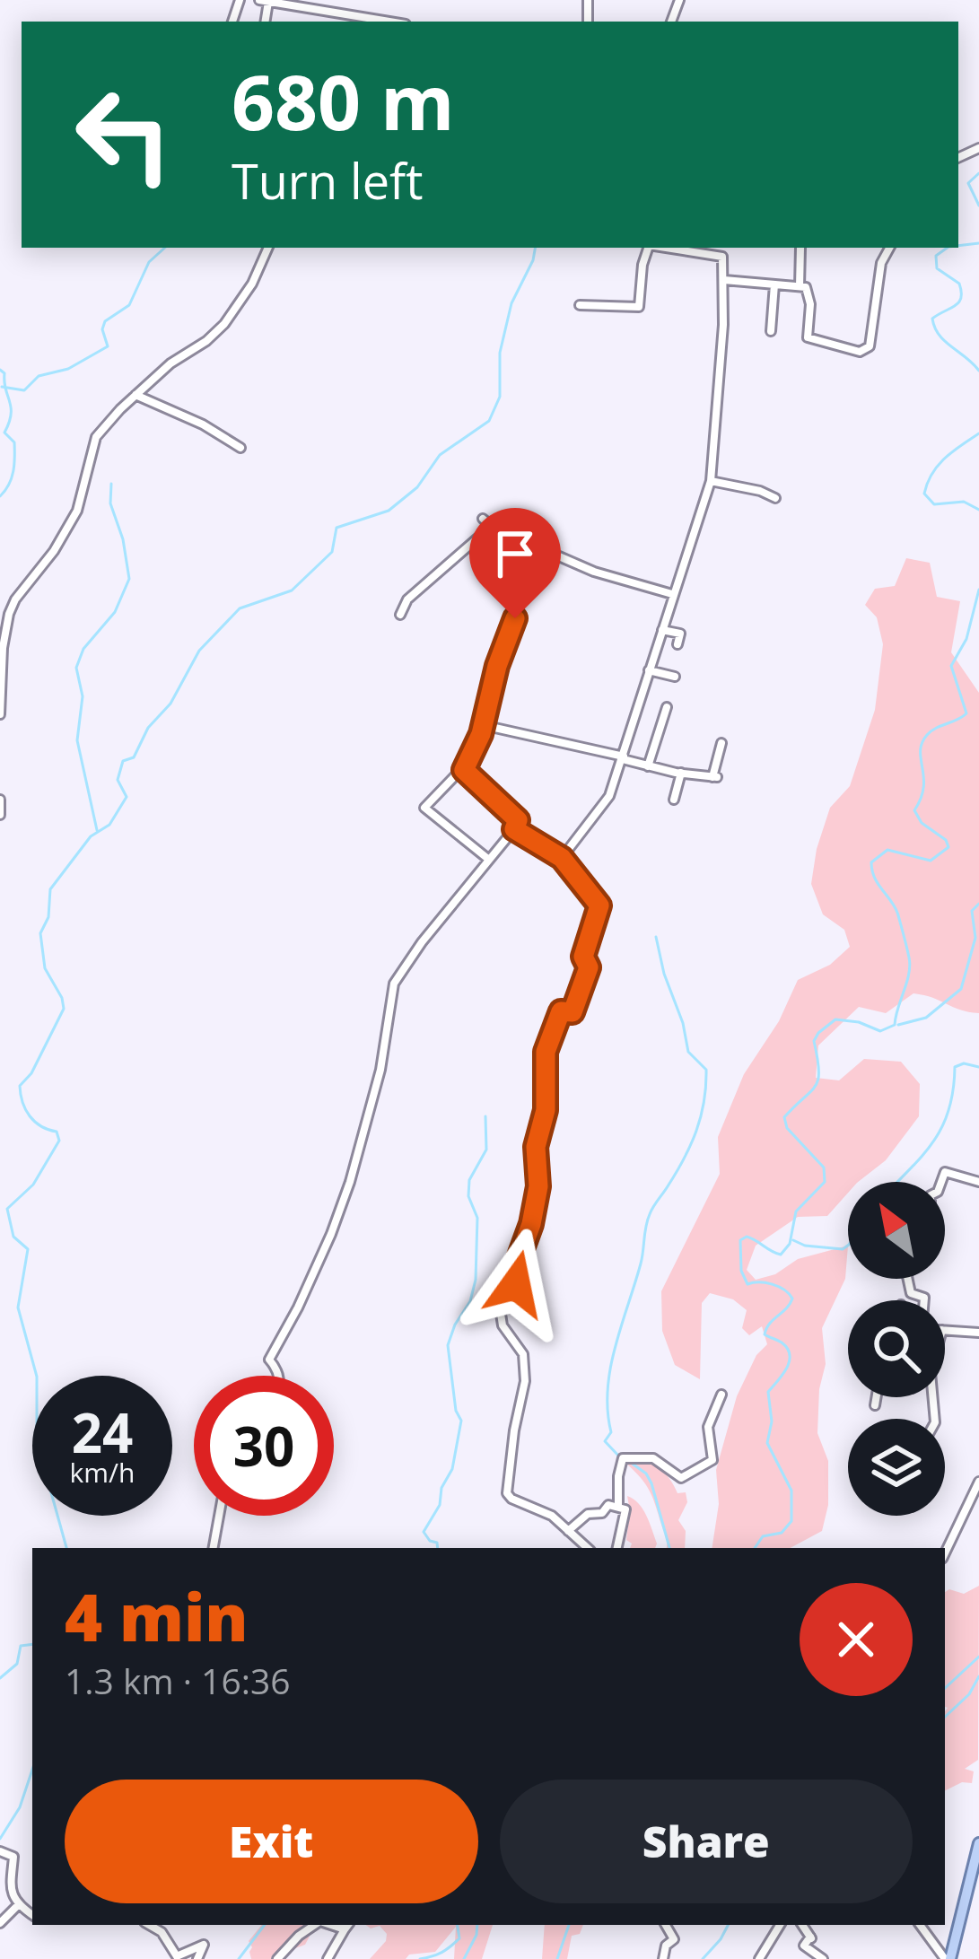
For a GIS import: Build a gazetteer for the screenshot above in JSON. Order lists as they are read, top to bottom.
{
  "north": "top left",
  "page": {
    "turn": ["680 m", "Turn left"],
    "speed": "24 km/h",
    "limit": "30",
    "heading": ["4 min", "1.3 km · 16:36"],
    "buttons": ["Exit", "Share"]
  }
}
